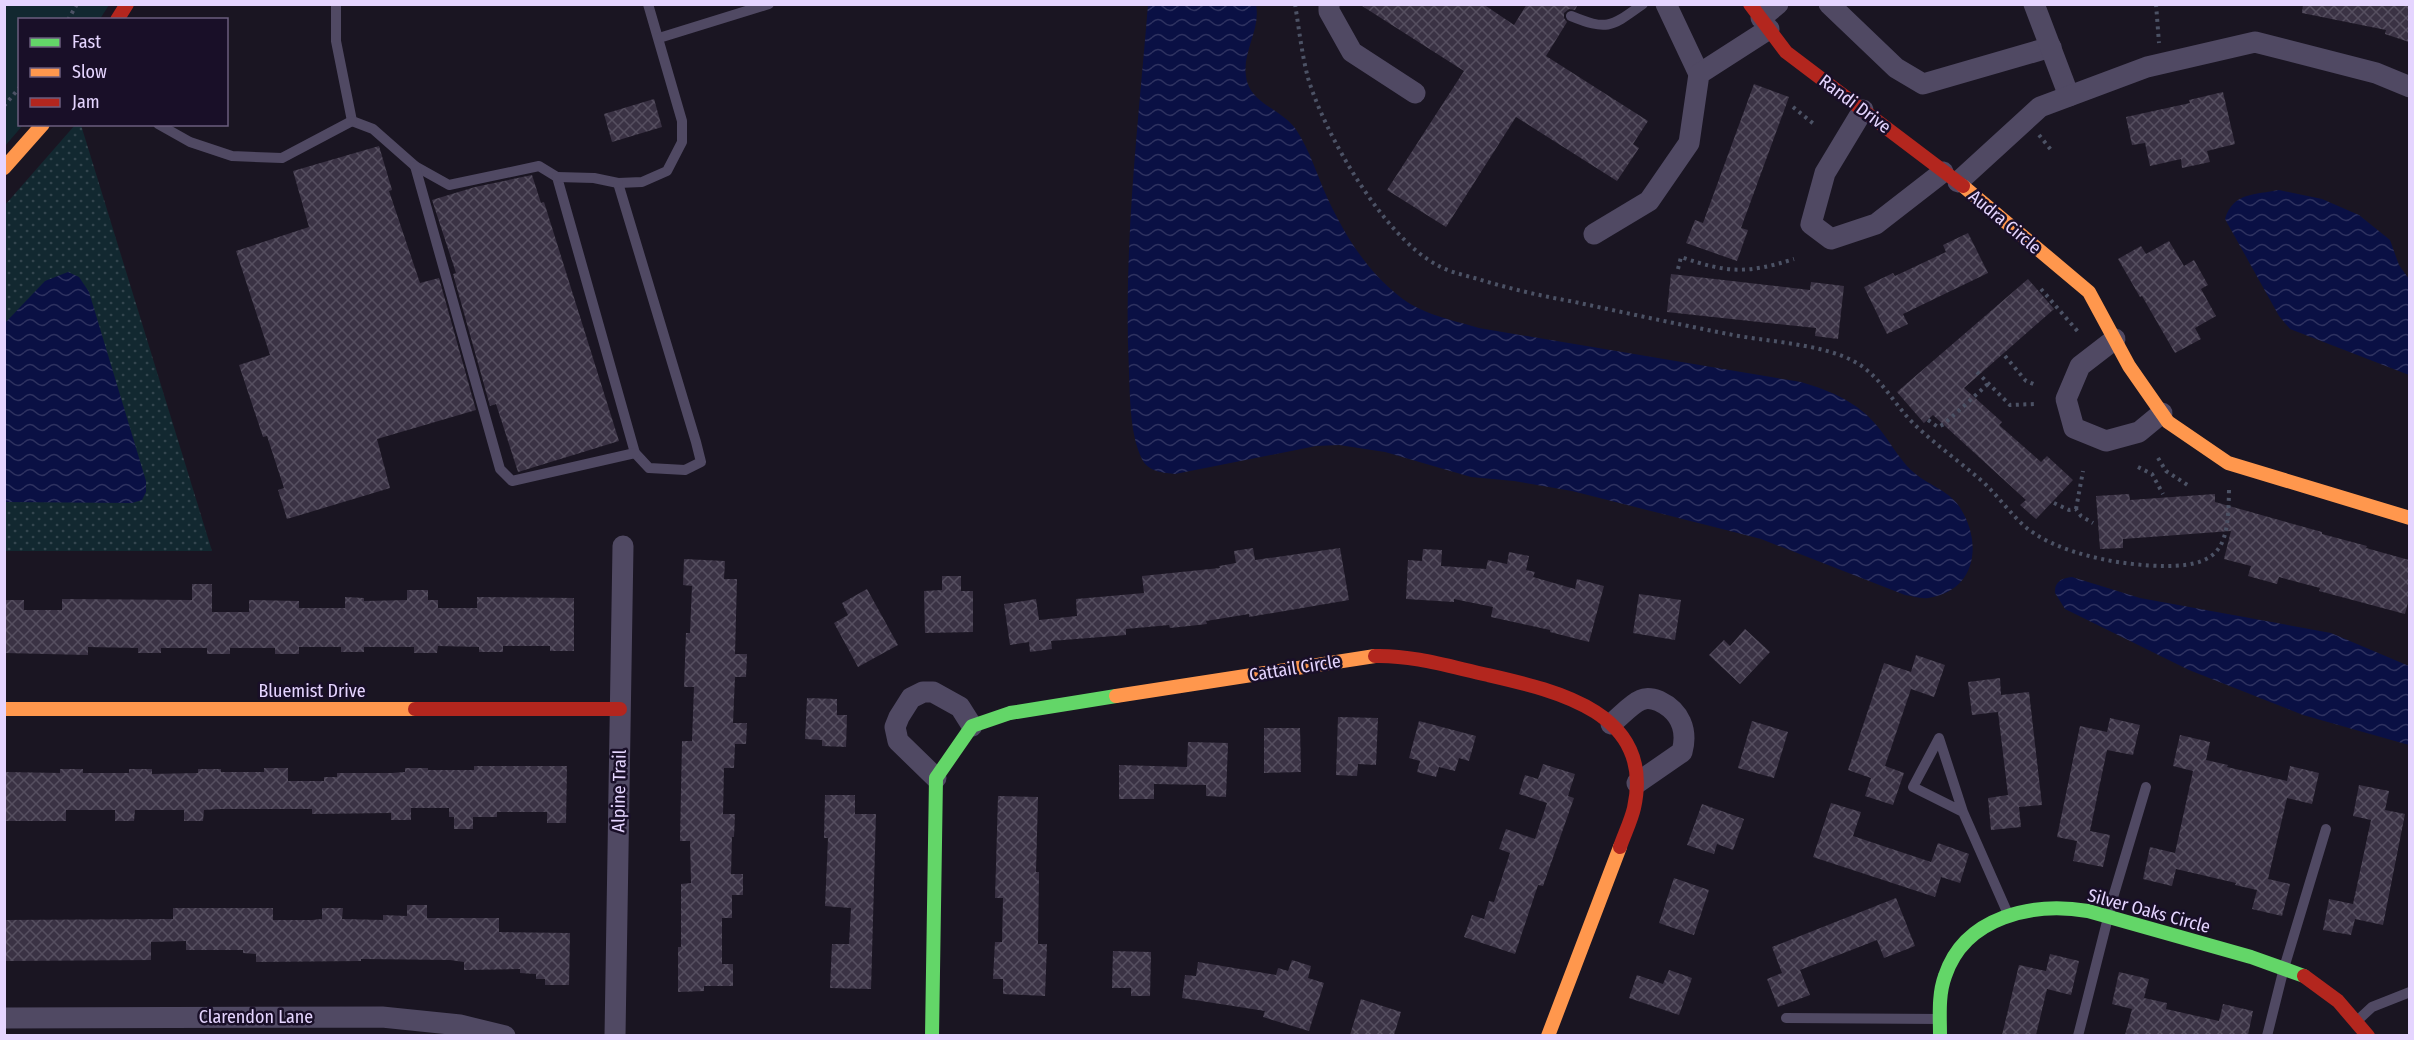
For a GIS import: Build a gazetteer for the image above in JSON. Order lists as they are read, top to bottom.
{
  "streets": {
    "street": [
      "Randi Drive",
      "Audra Circle",
      "Cattail Circle",
      "Bluemist Drive",
      "Alpine Trail",
      "Silver Oaks Circle",
      "Clarendon Lane"
    ]
  },
  "crossings": [
    ["Randi Drive", "Audra Circle"],
    ["Bluemist Drive", "Alpine Trail"]
  ],
  "legend": ["Fast", "Slow", "Jam"]
}
